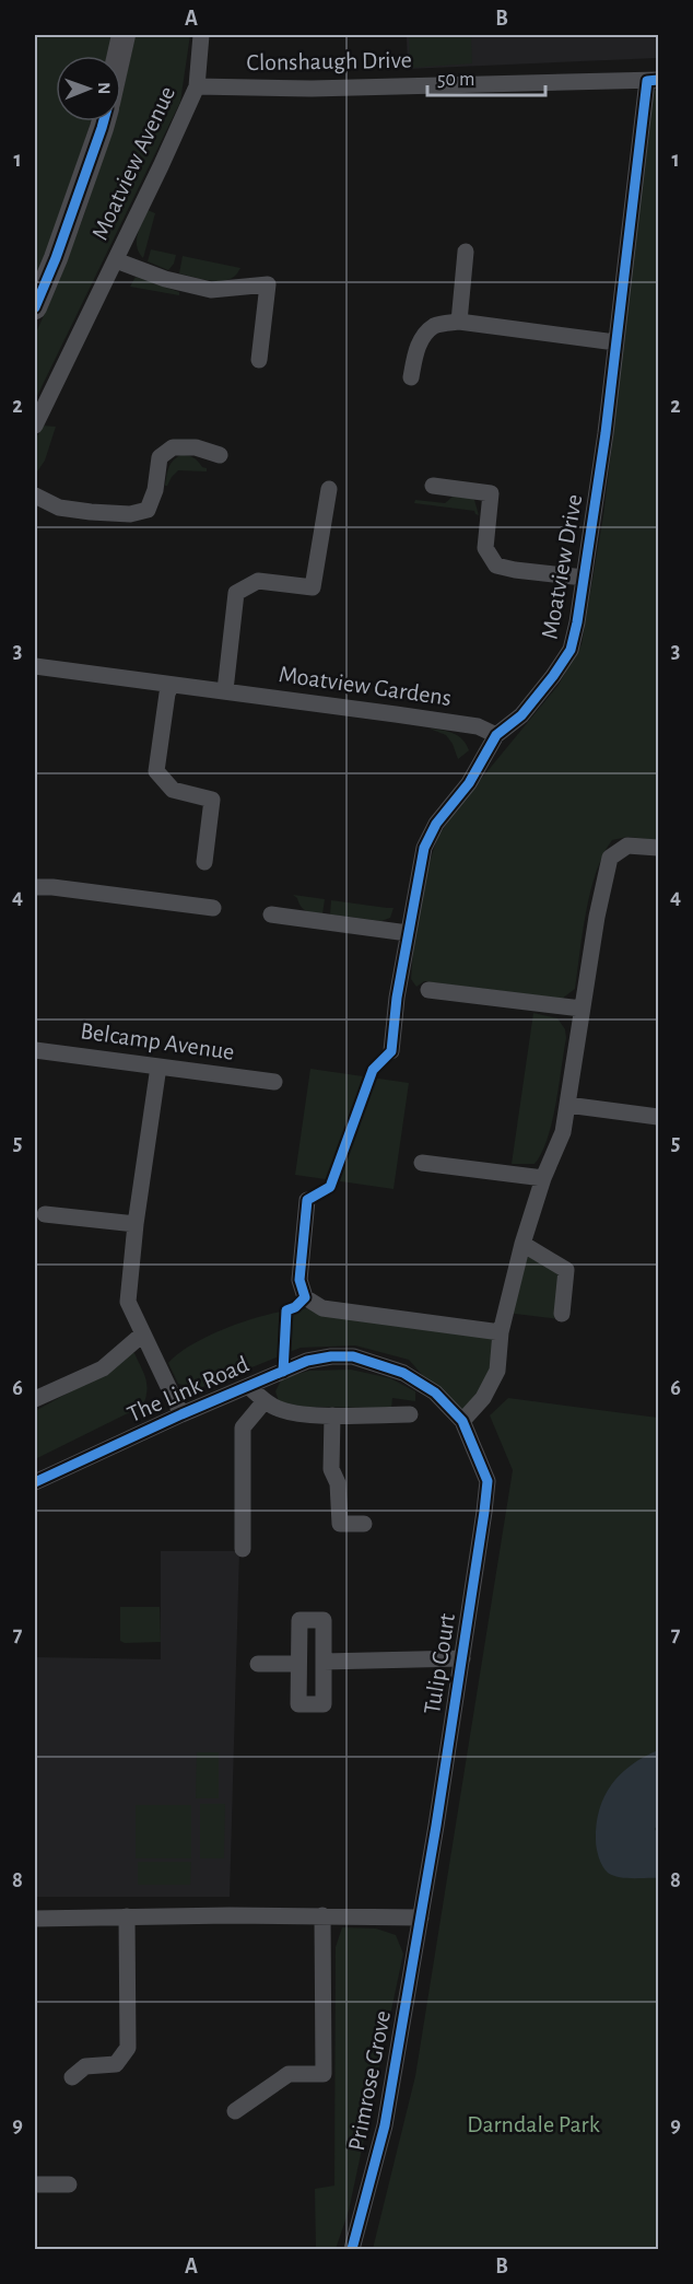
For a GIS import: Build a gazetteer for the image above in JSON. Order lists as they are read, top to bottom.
{
  "streets": {
    "street": [
      "Clonshaugh Drive",
      "Moatview Avenue",
      "Moatview Drive",
      "Moatview Gardens",
      "Belcamp Avenue",
      "The Link Road",
      "Tulip Court",
      "Primrose Grove"
    ]
  },
  "crossings": [
    ["Clonshaugh Drive", "Moatview Avenue"],
    ["Clonshaugh Drive", "Moatview Drive"],
    ["Moatview Drive", "Moatview Gardens"],
    ["The Link Road", "Tulip Court"],
    ["Tulip Court", "Primrose Grove"]
  ],
  "parks": ["Darndale Park"],
  "scale_bar": "50 m",
  "north": "right",
  "grid": {
    "columns": ["A", "B"],
    "rows": [
      "1",
      "2",
      "3",
      "4",
      "5",
      "6",
      "7",
      "8",
      "9"
    ]
  }
}
